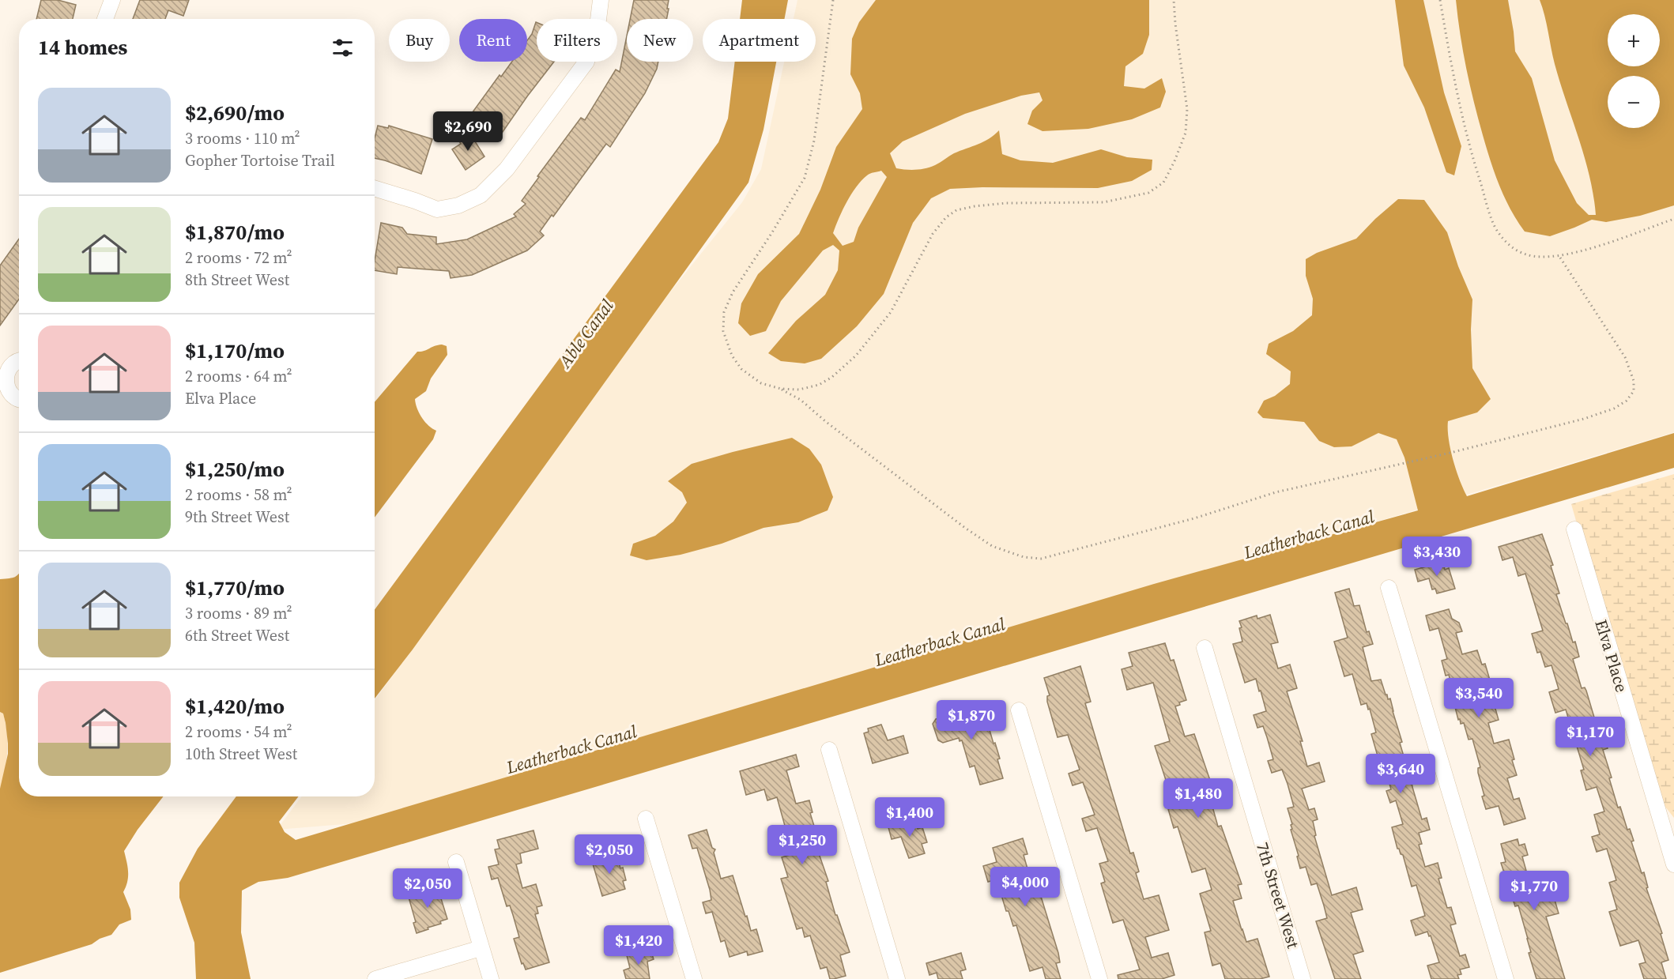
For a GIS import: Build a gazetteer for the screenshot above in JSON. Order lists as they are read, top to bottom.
{
  "streets": {
    "street": ["Elva Place", "7th Street West"]
  },
  "water": ["Able Canal", "Leatherback Canal"],
  "page": {
    "map_buttons": ["+", "−"],
    "chip": [
      "Buy",
      "Rent",
      "Filters",
      "New",
      "Apartment"
    ],
    "heading": "14 homes",
    "list": [
      {
        "name": "$2,690/mo",
        "note": "3 rooms · 110 m² · Gopher Tortoise Trail"
      },
      {
        "name": "$1,870/mo",
        "note": "2 rooms · 72 m² · 8th Street West"
      },
      {
        "name": "$1,170/mo",
        "note": "2 rooms · 64 m² · Elva Place"
      },
      {
        "name": "$1,250/mo",
        "note": "2 rooms · 58 m² · 9th Street West"
      },
      {
        "name": "$1,770/mo",
        "note": "3 rooms · 89 m² · 6th Street West"
      },
      {
        "name": "$1,420/mo",
        "note": "2 rooms · 54 m² · 10th Street West"
      }
    ],
    "price": [
      "$2,690",
      "$3,430",
      "$3,540",
      "$1,870",
      "$1,170",
      "$3,640",
      "$1,480",
      "$1,400",
      "$1,250",
      "$2,050",
      "$4,000",
      "$2,050",
      "$1,770",
      "$1,420"
    ]
  }
}
